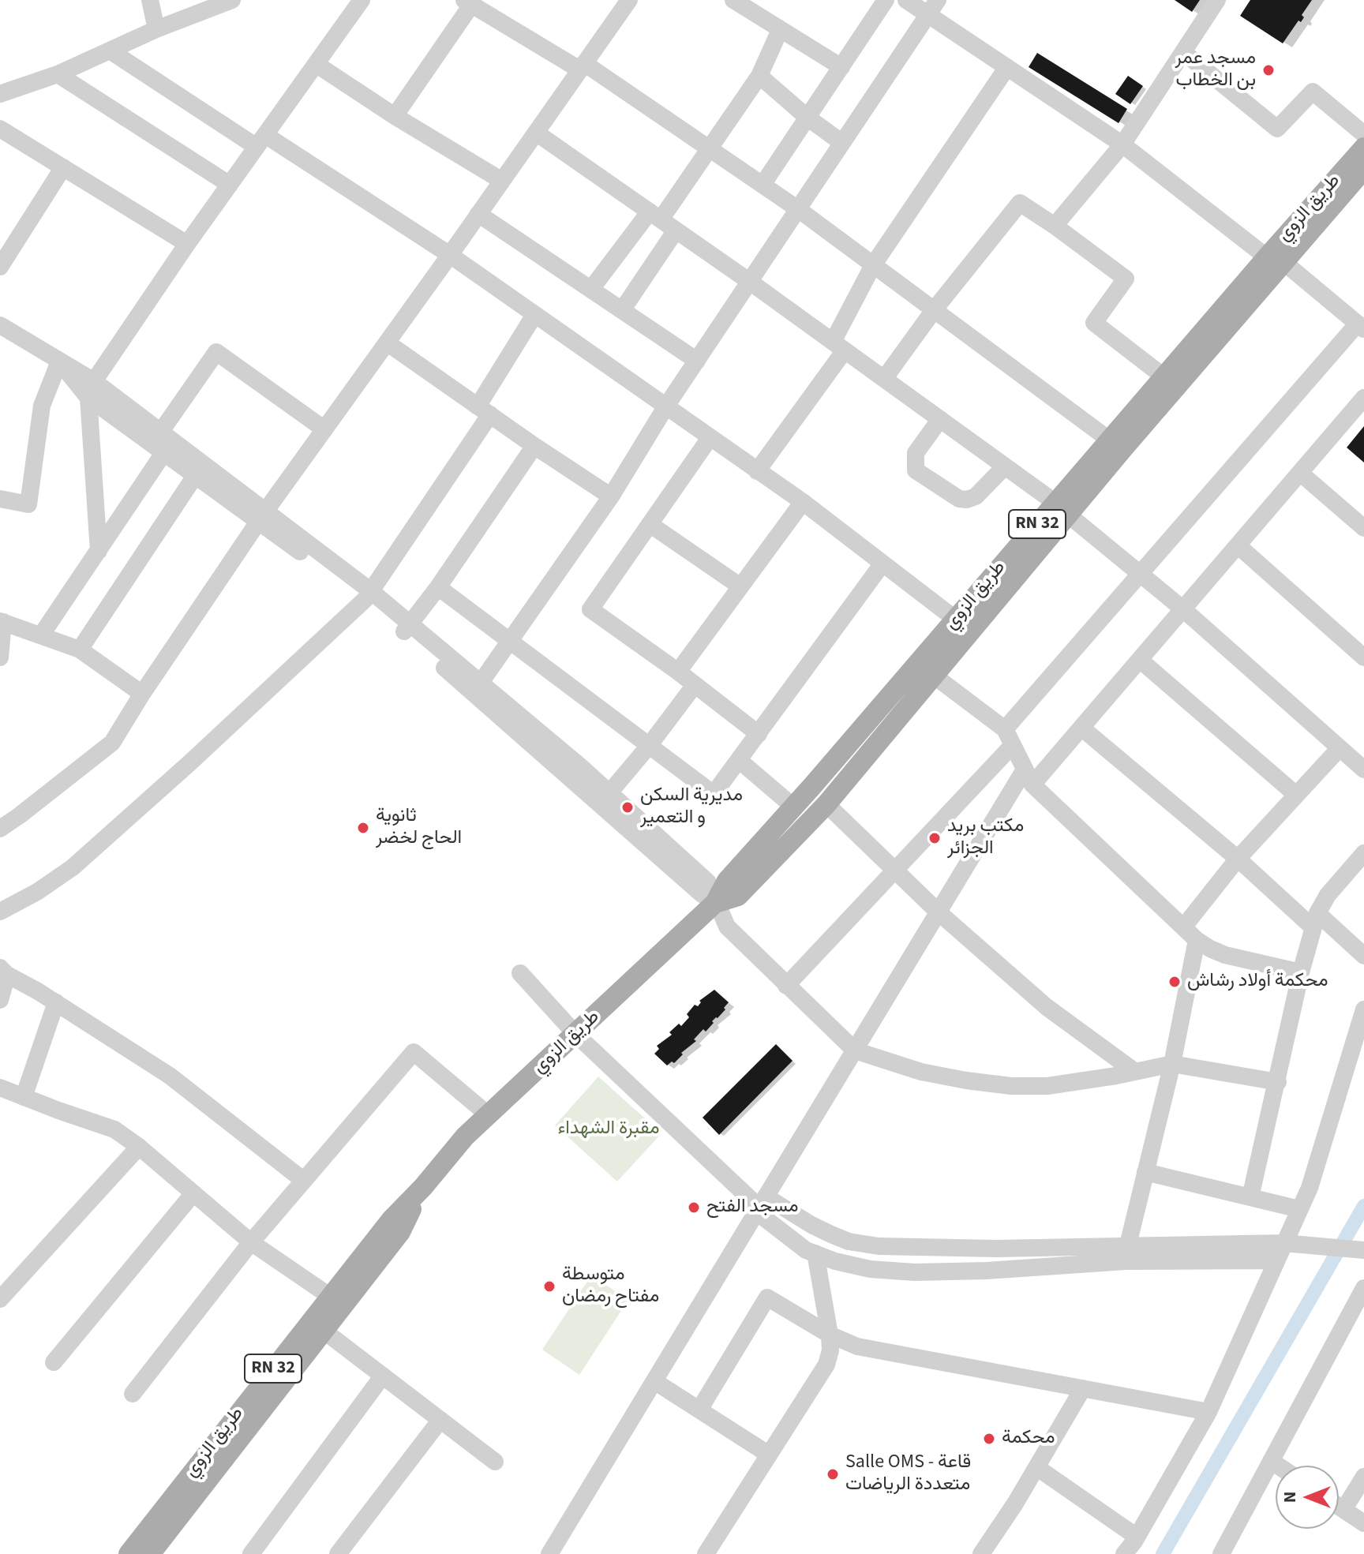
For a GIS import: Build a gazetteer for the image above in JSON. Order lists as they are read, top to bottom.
{
  "streets": {
    "main road": ["طريق الزوي", "RN 32"]
  },
  "parks": ["مقبرة الشهداء"],
  "places": [
    "مسجد عمر بن الخطاب",
    "مديرية السكن و التعمير",
    "ثانوية الحاج لخضر",
    "مكتب بريد الجزائر",
    "محكمة أولاد رشاش",
    "مسجد الفتح",
    "متوسطة مفتاح رمضان",
    "محكمة",
    "Salle OMS - قاعة متعددة الرياضات"
  ],
  "north": "left"
}
